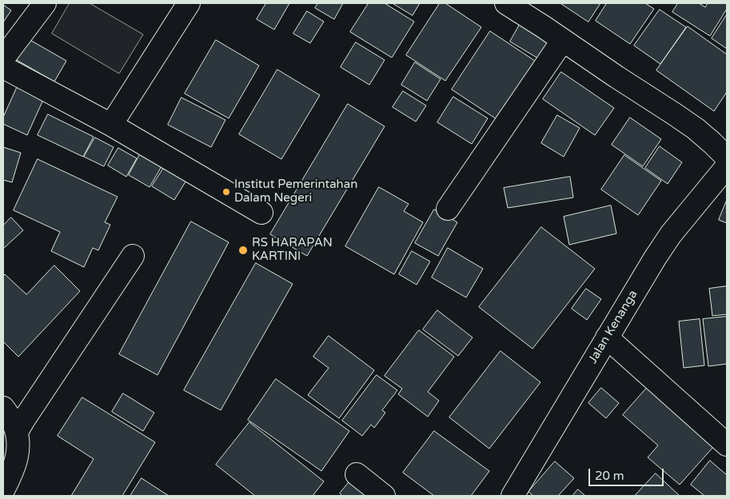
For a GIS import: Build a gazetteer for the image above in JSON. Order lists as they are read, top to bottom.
{
  "streets": {
    "street": ["Jalan Kenanga"]
  },
  "places": ["Institut Pemerintahan Dalam Negeri", "RS HARAPAN KARTINI"],
  "scale_bar": "20 m"
}
